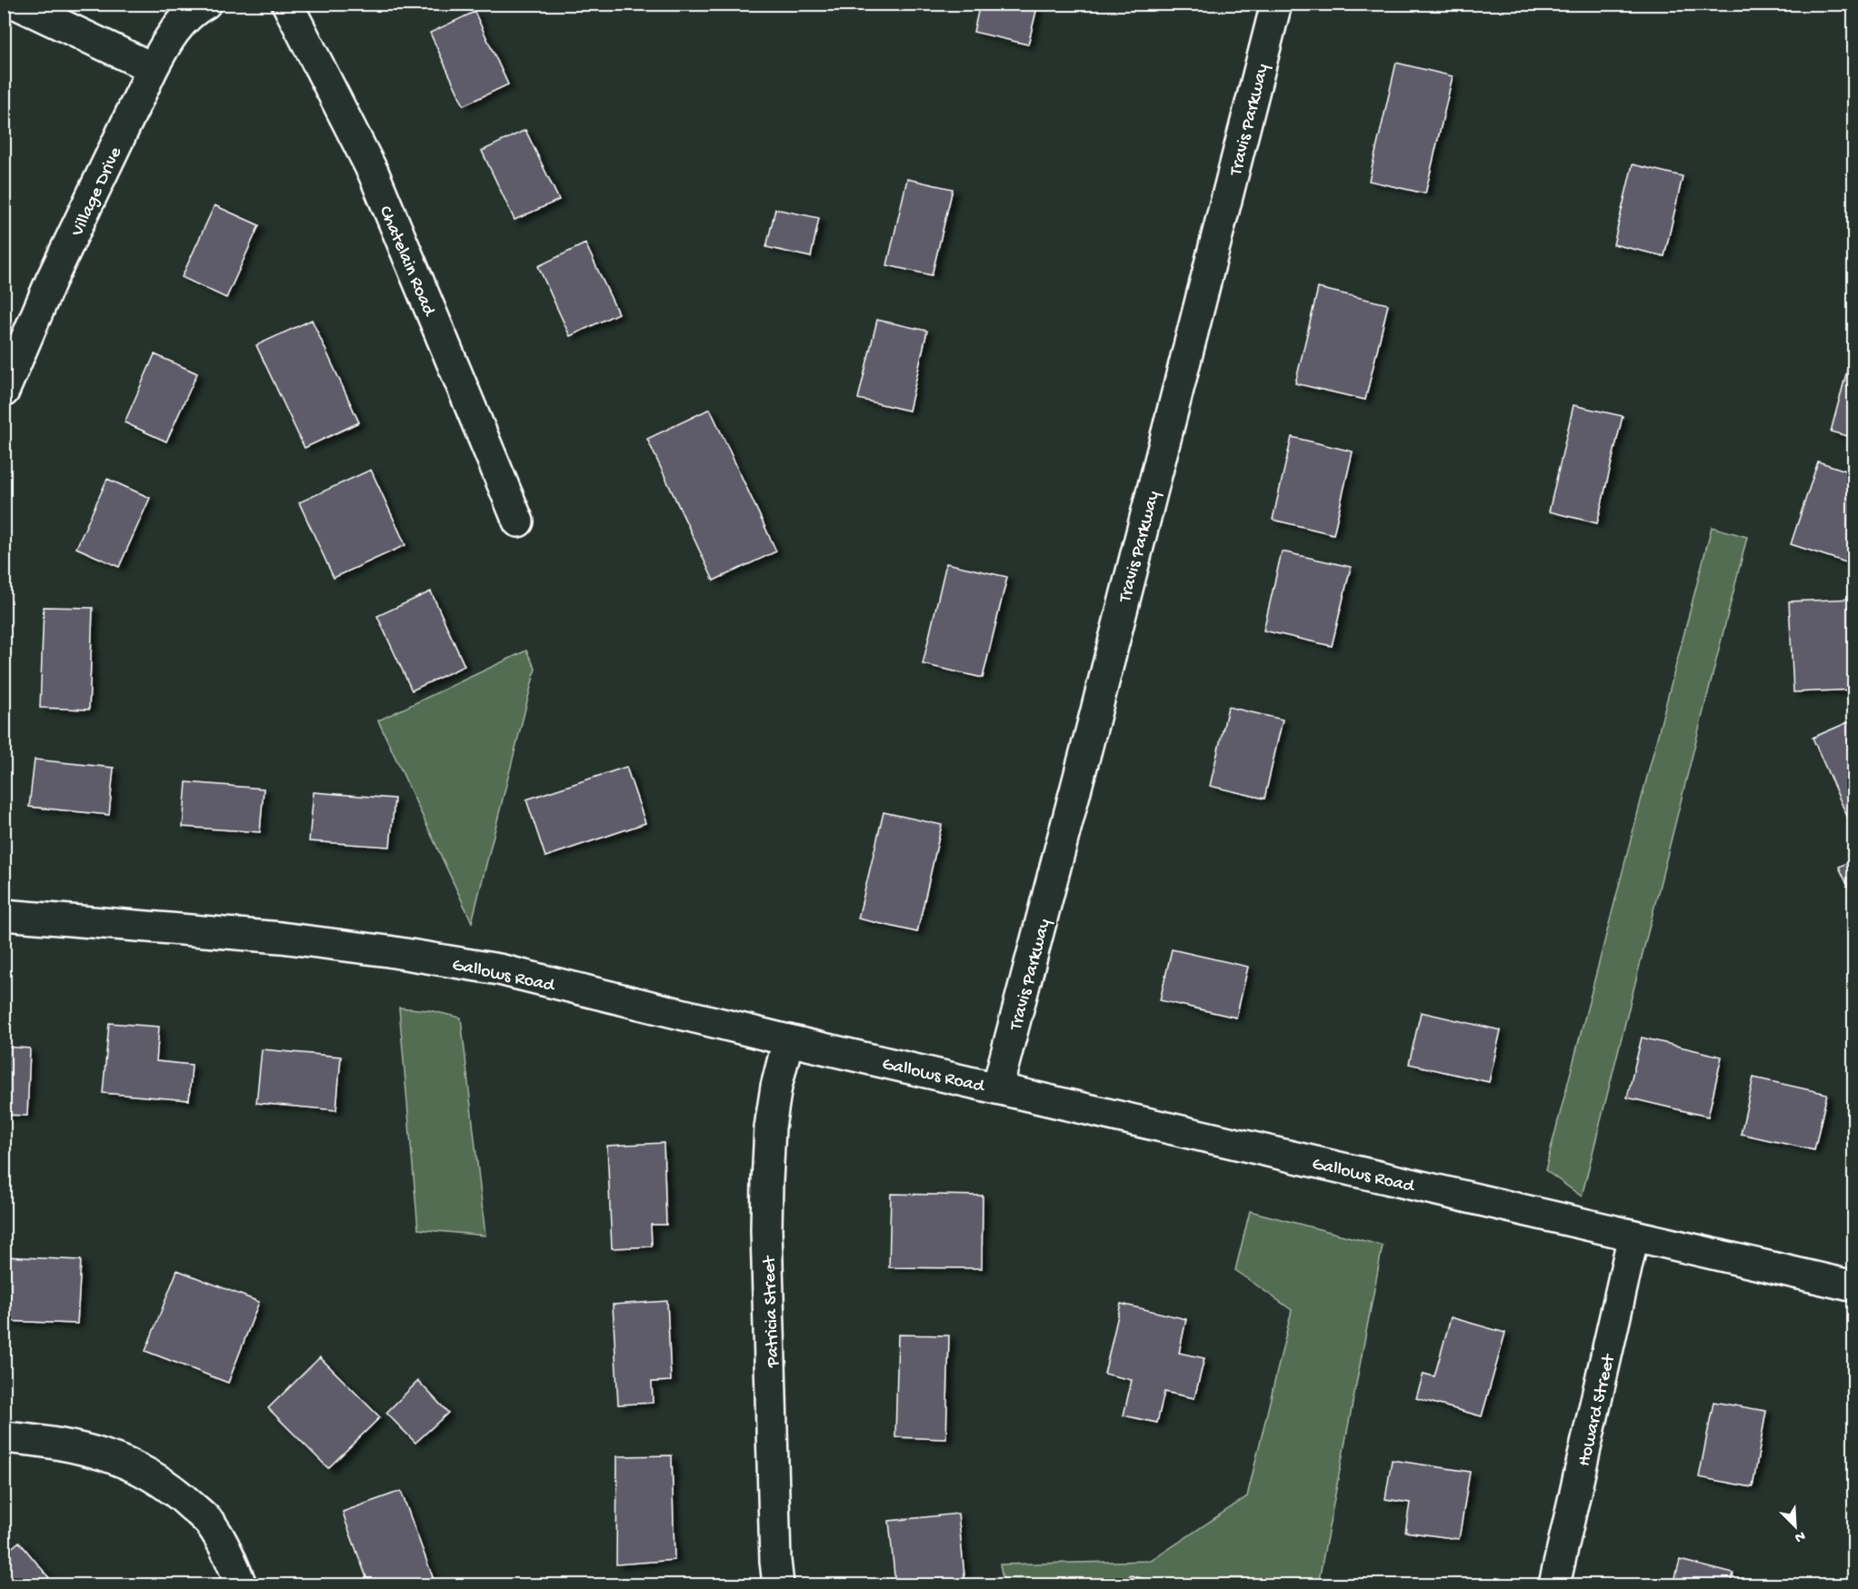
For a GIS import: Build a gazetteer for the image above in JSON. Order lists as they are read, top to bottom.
{
  "streets": {
    "street": [
      "Travis Parkway",
      "Village Drive",
      "Chatelain Road",
      "Gallows Road",
      "Patricia Street",
      "Howard Street"
    ]
  },
  "crossings": [
    ["Travis Parkway", "Gallows Road"],
    ["Gallows Road", "Patricia Street"],
    ["Gallows Road", "Howard Street"]
  ],
  "north": "bottom right"
}
